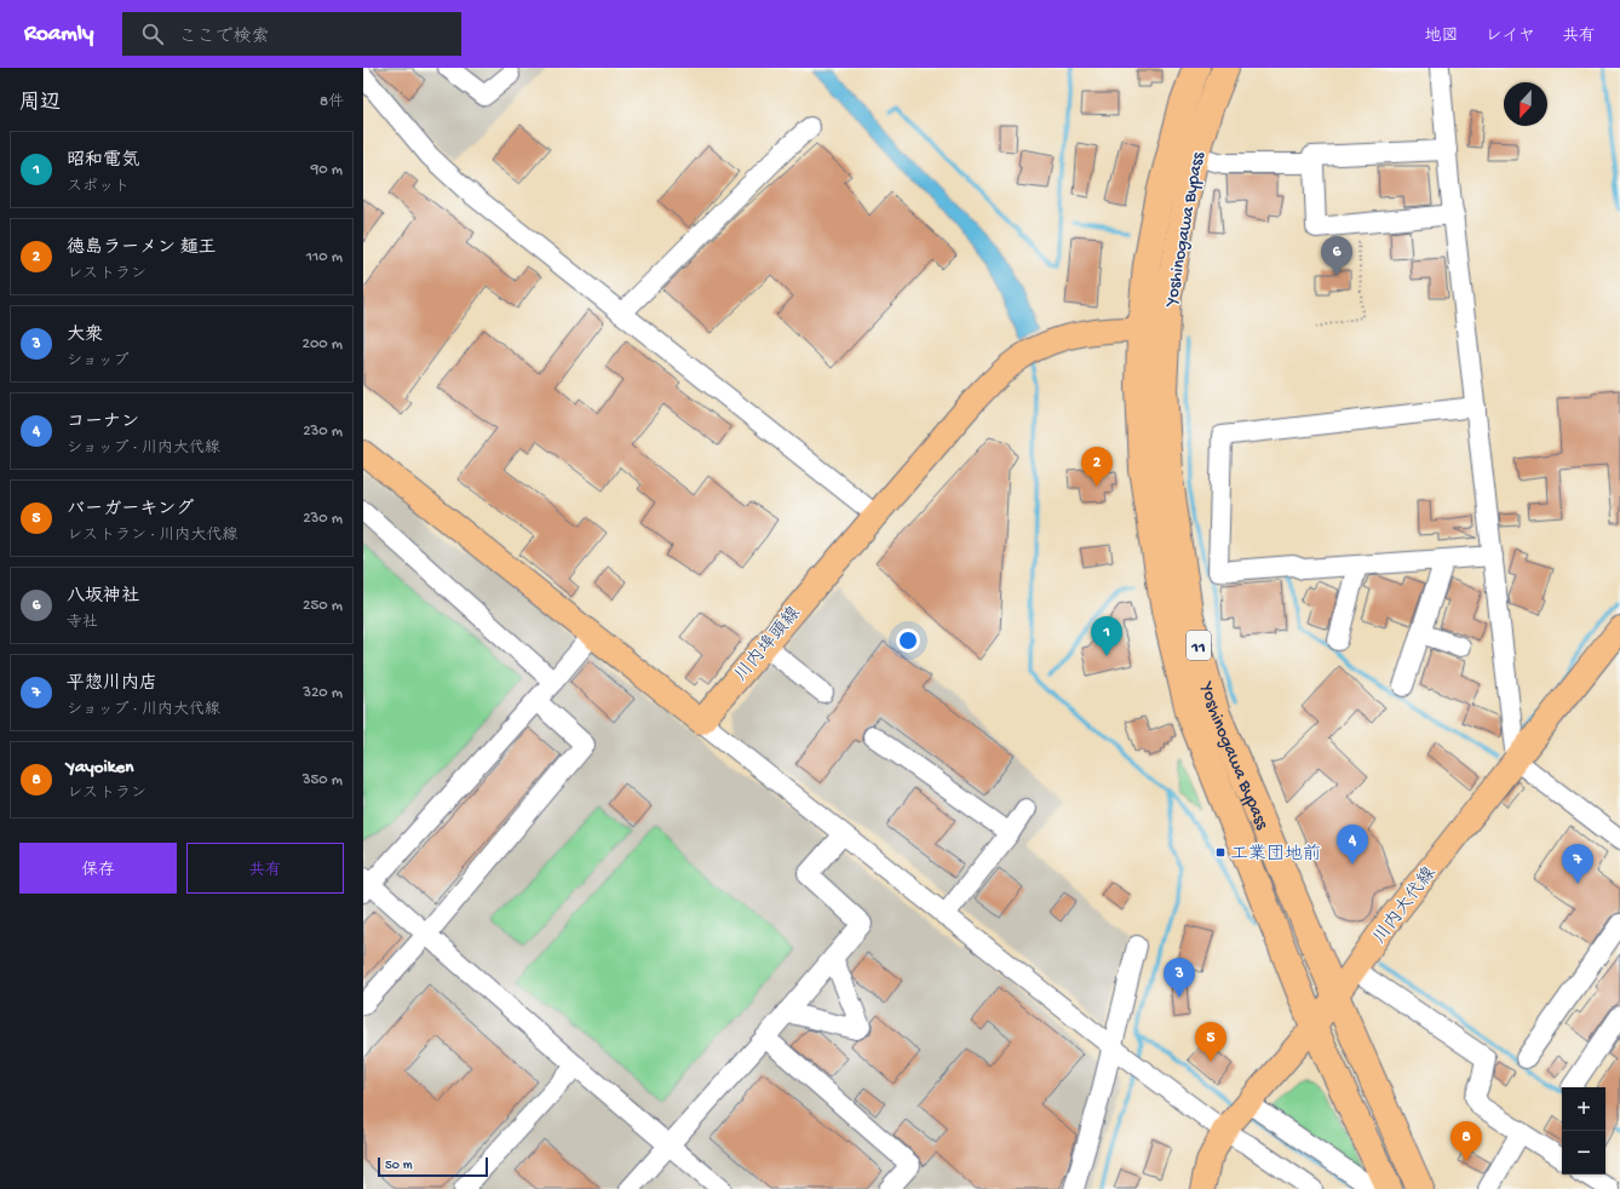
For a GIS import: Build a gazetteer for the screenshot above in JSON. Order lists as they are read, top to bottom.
{
  "streets": {
    "highway": ["Yoshinogawa Bypass", "11"],
    "main road": ["川内埠頭線", "川内大代線"]
  },
  "crossings": [
    ["Yoshinogawa Bypass", "川内埠頭線"],
    ["Yoshinogawa Bypass", "川内大代線"]
  ],
  "places": {
    "transit": ["工業団地前"]
  },
  "scale_bar": "50 m",
  "north": "bottom",
  "page": {
    "header": "Roamly",
    "search": "ここで検索",
    "nav": ["地図", "レイヤ", "共有"],
    "heading": ["周辺", "8件"],
    "list": [
      {
        "mark": "1",
        "name": "昭和電気",
        "note": "スポット",
        "value": "90 m"
      },
      {
        "mark": "2",
        "name": "徳島ラーメン 麺王",
        "note": "レストラン",
        "value": "110 m"
      },
      {
        "mark": "3",
        "name": "大衆",
        "note": "ショップ",
        "value": "200 m"
      },
      {
        "mark": "4",
        "name": "コーナン",
        "note": "ショップ · 川内大代線",
        "value": "230 m"
      },
      {
        "mark": "5",
        "name": "バーガーキング",
        "note": "レストラン · 川内大代線",
        "value": "230 m"
      },
      {
        "mark": "6",
        "name": "八坂神社",
        "note": "寺社",
        "value": "250 m"
      },
      {
        "mark": "7",
        "name": "平惣川内店",
        "note": "ショップ · 川内大代線",
        "value": "320 m"
      },
      {
        "mark": "8",
        "name": "Yayoiken",
        "note": "レストラン",
        "value": "350 m"
      }
    ],
    "pins": [
      "6",
      "2",
      "1",
      "4",
      "7",
      "3",
      "5",
      "8"
    ],
    "buttons": ["保存", "共有"],
    "map_buttons": ["+", "−"],
    "scale": "50 m"
  }
}
